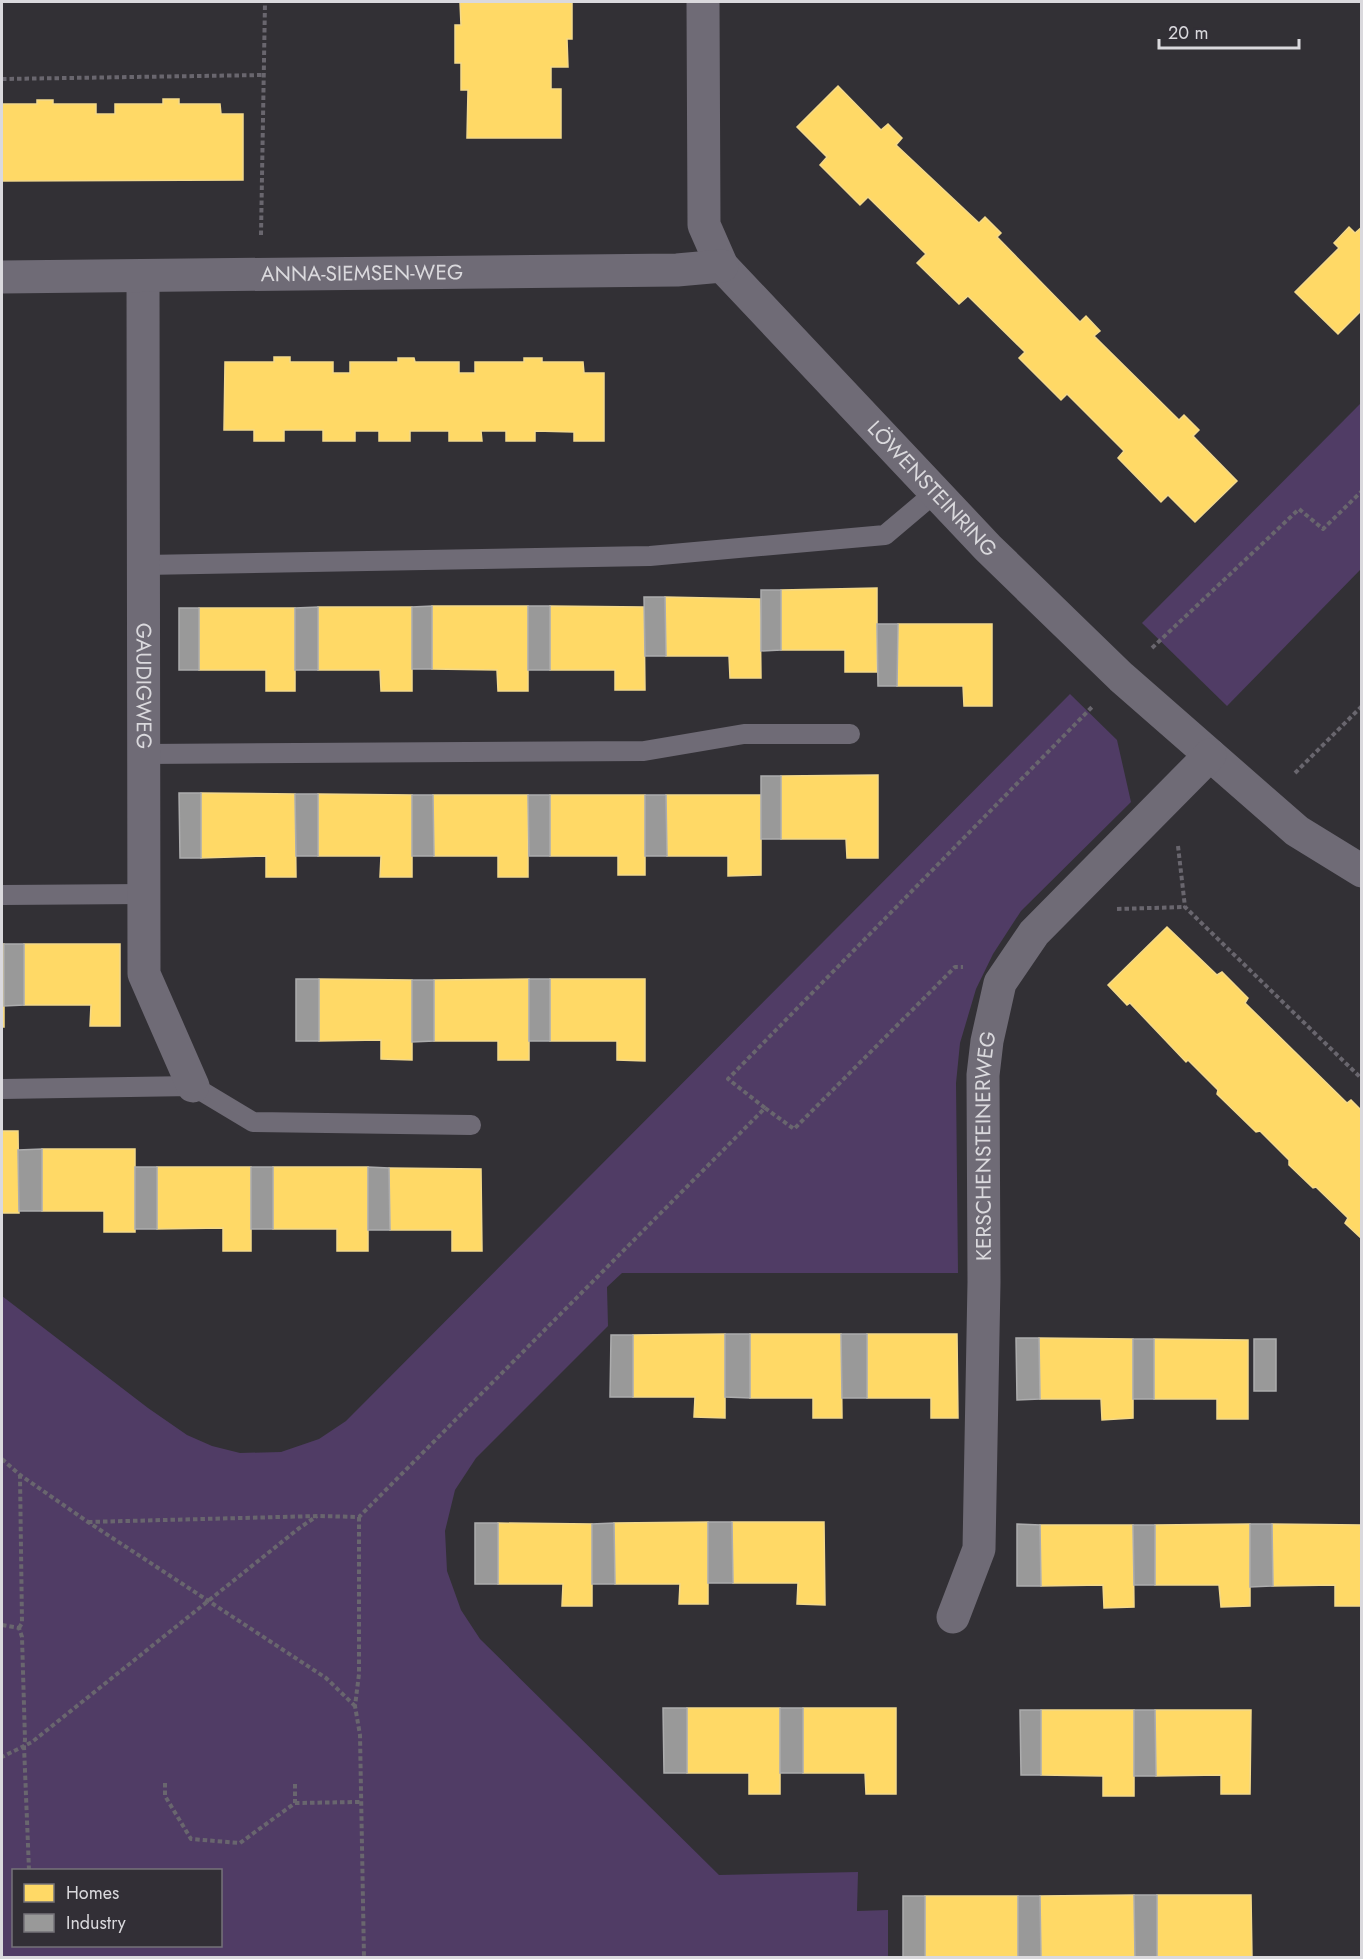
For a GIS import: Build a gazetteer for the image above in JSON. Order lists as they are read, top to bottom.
{
  "streets": {
    "street": [
      "ANNA-SIEMSEN-WEG",
      "LÖWENSTEINRING",
      "GAUDIGWEG",
      "KERSCHENSTEINERWEG"
    ]
  },
  "crossings": [
    ["ANNA-SIEMSEN-WEG", "LÖWENSTEINRING"],
    ["ANNA-SIEMSEN-WEG", "GAUDIGWEG"],
    ["LÖWENSTEINRING", "KERSCHENSTEINERWEG"]
  ],
  "legend": ["Homes", "Industry"],
  "scale_bar": "20 m"
}
